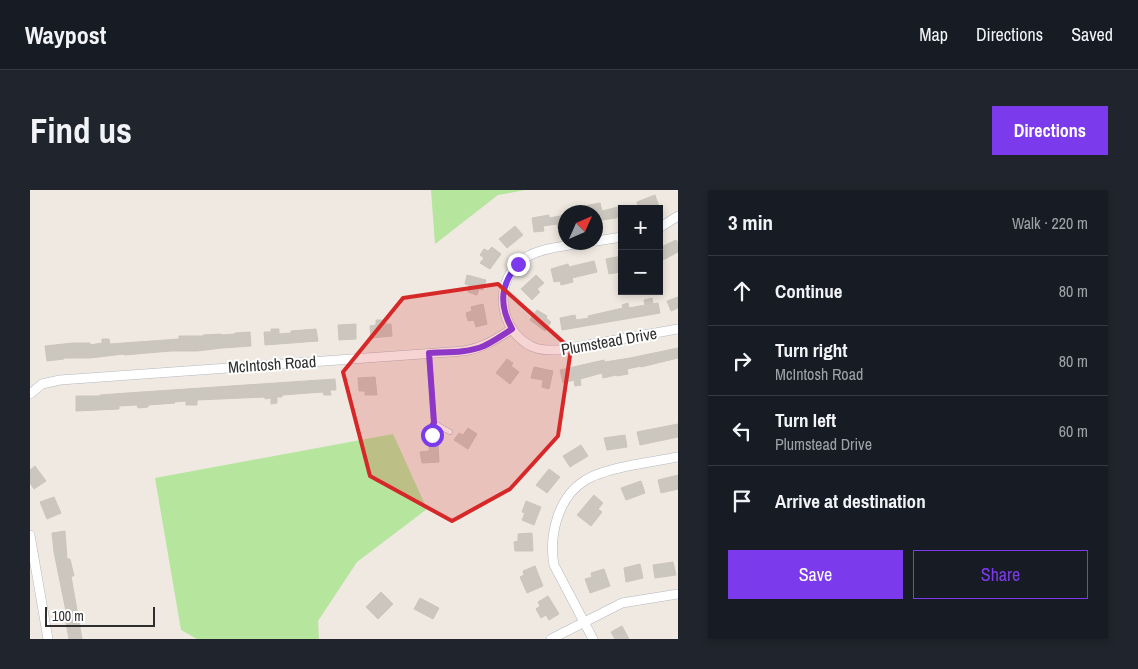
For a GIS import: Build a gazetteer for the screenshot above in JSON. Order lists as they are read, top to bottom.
{
  "streets": {
    "street": ["Plumstead Drive", "McIntosh Road"]
  },
  "crossings": [
    ["Plumstead Drive", "McIntosh Road"]
  ],
  "scale_bar": "100 m",
  "north": "top right",
  "page": {
    "header": "Waypost",
    "nav": ["Map", "Directions", "Saved"],
    "buttons": [
      "Directions",
      ["Save", "Share"]
    ],
    "title": "Find us",
    "heading": ["3 min", "Walk · 220 m"],
    "map_buttons": ["+", "−"],
    "list": [
      ["Continue", "80 m"],
      ["Turn right", "McIntosh Road", "80 m"],
      ["Turn left", "Plumstead Drive", "60 m"],
      "Arrive at destination"
    ],
    "scale": "100 m"
  }
}
